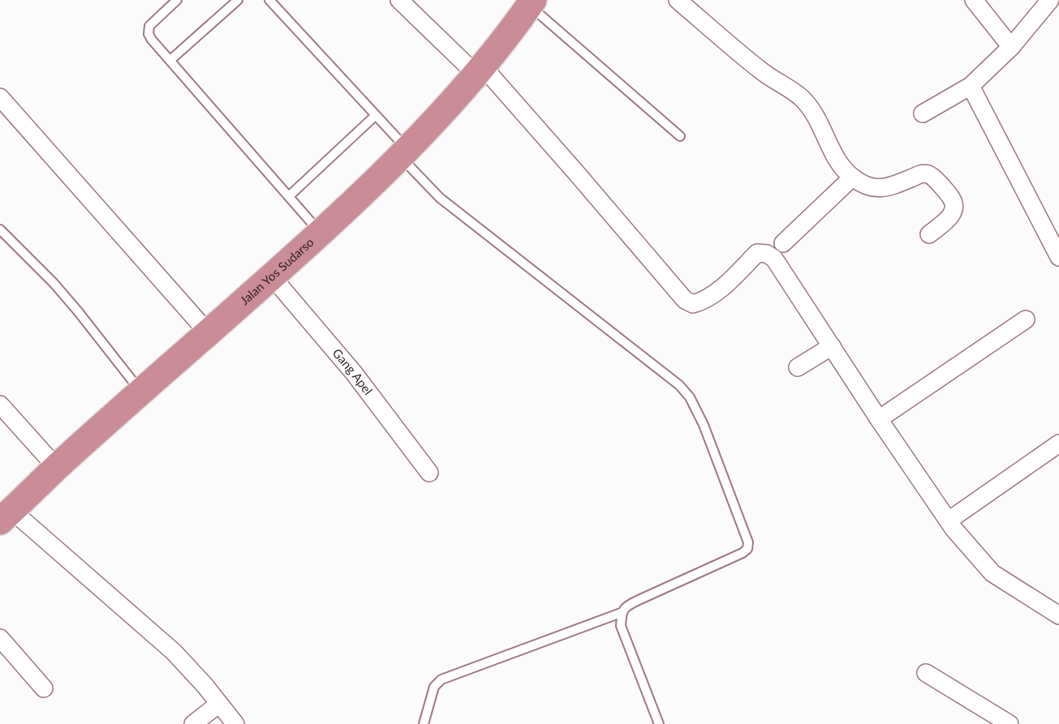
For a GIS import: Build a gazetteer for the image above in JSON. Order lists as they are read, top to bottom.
{
  "streets": {
    "highway": ["Jalan Yos Sudarso"],
    "street": ["Gang Apel"]
  },
  "crossings": [
    ["Jalan Yos Sudarso", "Gang Apel"]
  ]
}
